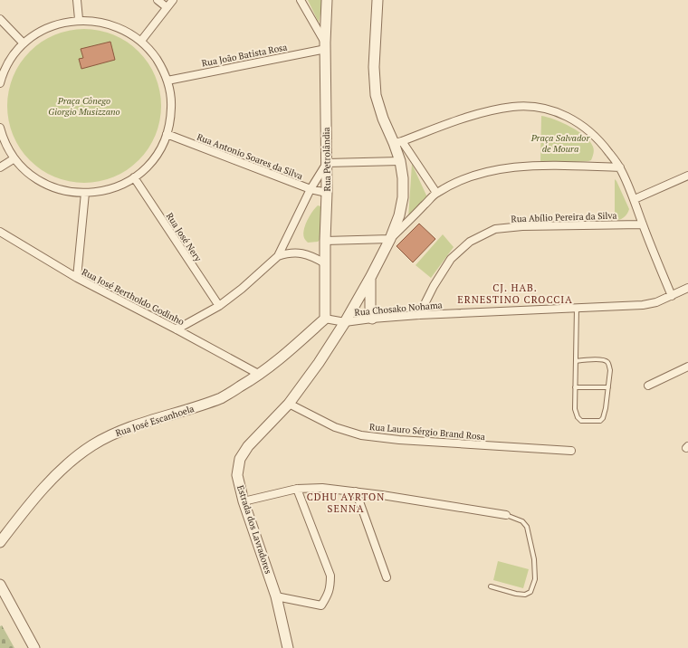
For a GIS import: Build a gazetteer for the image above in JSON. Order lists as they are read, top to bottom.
{
  "streets": {
    "street": [
      "Rua João Batista Rosa",
      "Rua Antonio Soares da Silva",
      "Rua Petrolândia",
      "Rua Abílio Pereira da Silva",
      "Rua José Nery",
      "Rua José Bertholdo Godinho",
      "Rua Chosako Nohama",
      "Rua José Escanhoela",
      "Rua Lauro Sérgio Brand Rosa",
      "Estrada dos Lavradores"
    ]
  },
  "crossings": [
    ["Rua João Batista Rosa", "Rua Petrolândia"],
    ["Rua Antonio Soares da Silva", "Rua Petrolândia"],
    ["Rua Petrolândia", "Rua Chosako Nohama"],
    ["Rua Petrolândia", "Rua José Escanhoela"],
    ["Rua Abílio Pereira da Silva", "Rua Chosako Nohama"],
    ["Rua José Bertholdo Godinho", "Rua José Escanhoela"],
    ["Rua Chosako Nohama", "Rua José Escanhoela"],
    ["Rua Chosako Nohama", "Estrada dos Lavradores"],
    ["Rua Lauro Sérgio Brand Rosa", "Estrada dos Lavradores"]
  ],
  "districts": ["CJ. HAB. ERNESTINO CROCCIA", "CDHU AYRTON SENNA"],
  "parks": ["Praça Cônego Giorgio Musizzano", "Praça Salvador de Moura"]
}
